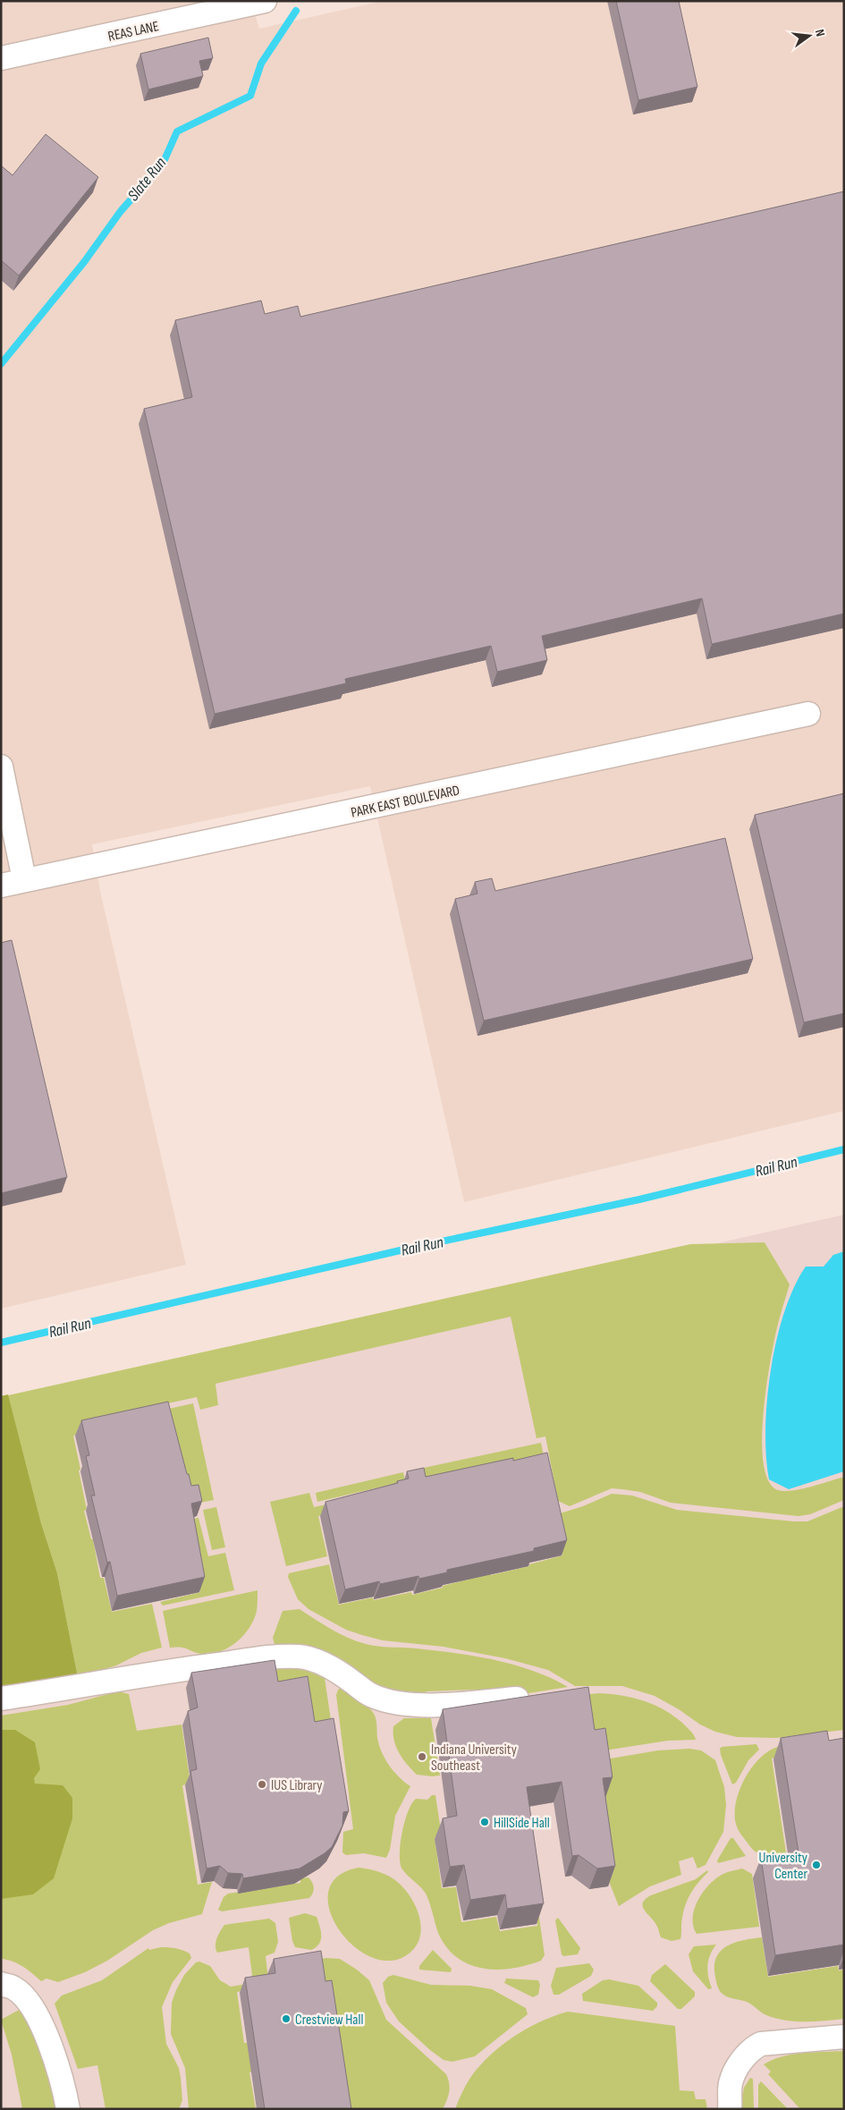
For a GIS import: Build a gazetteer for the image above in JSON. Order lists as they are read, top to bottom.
{
  "streets": {
    "street": ["REAS LANE", "PARK EAST BOULEVARD"]
  },
  "water": ["Slate Run", "Rail Run"],
  "places": [
    "Indiana University Southeast",
    "IUS Library",
    "HillSide Hall",
    "University Center",
    "Crestview Hall"
  ],
  "north": "right"
}
